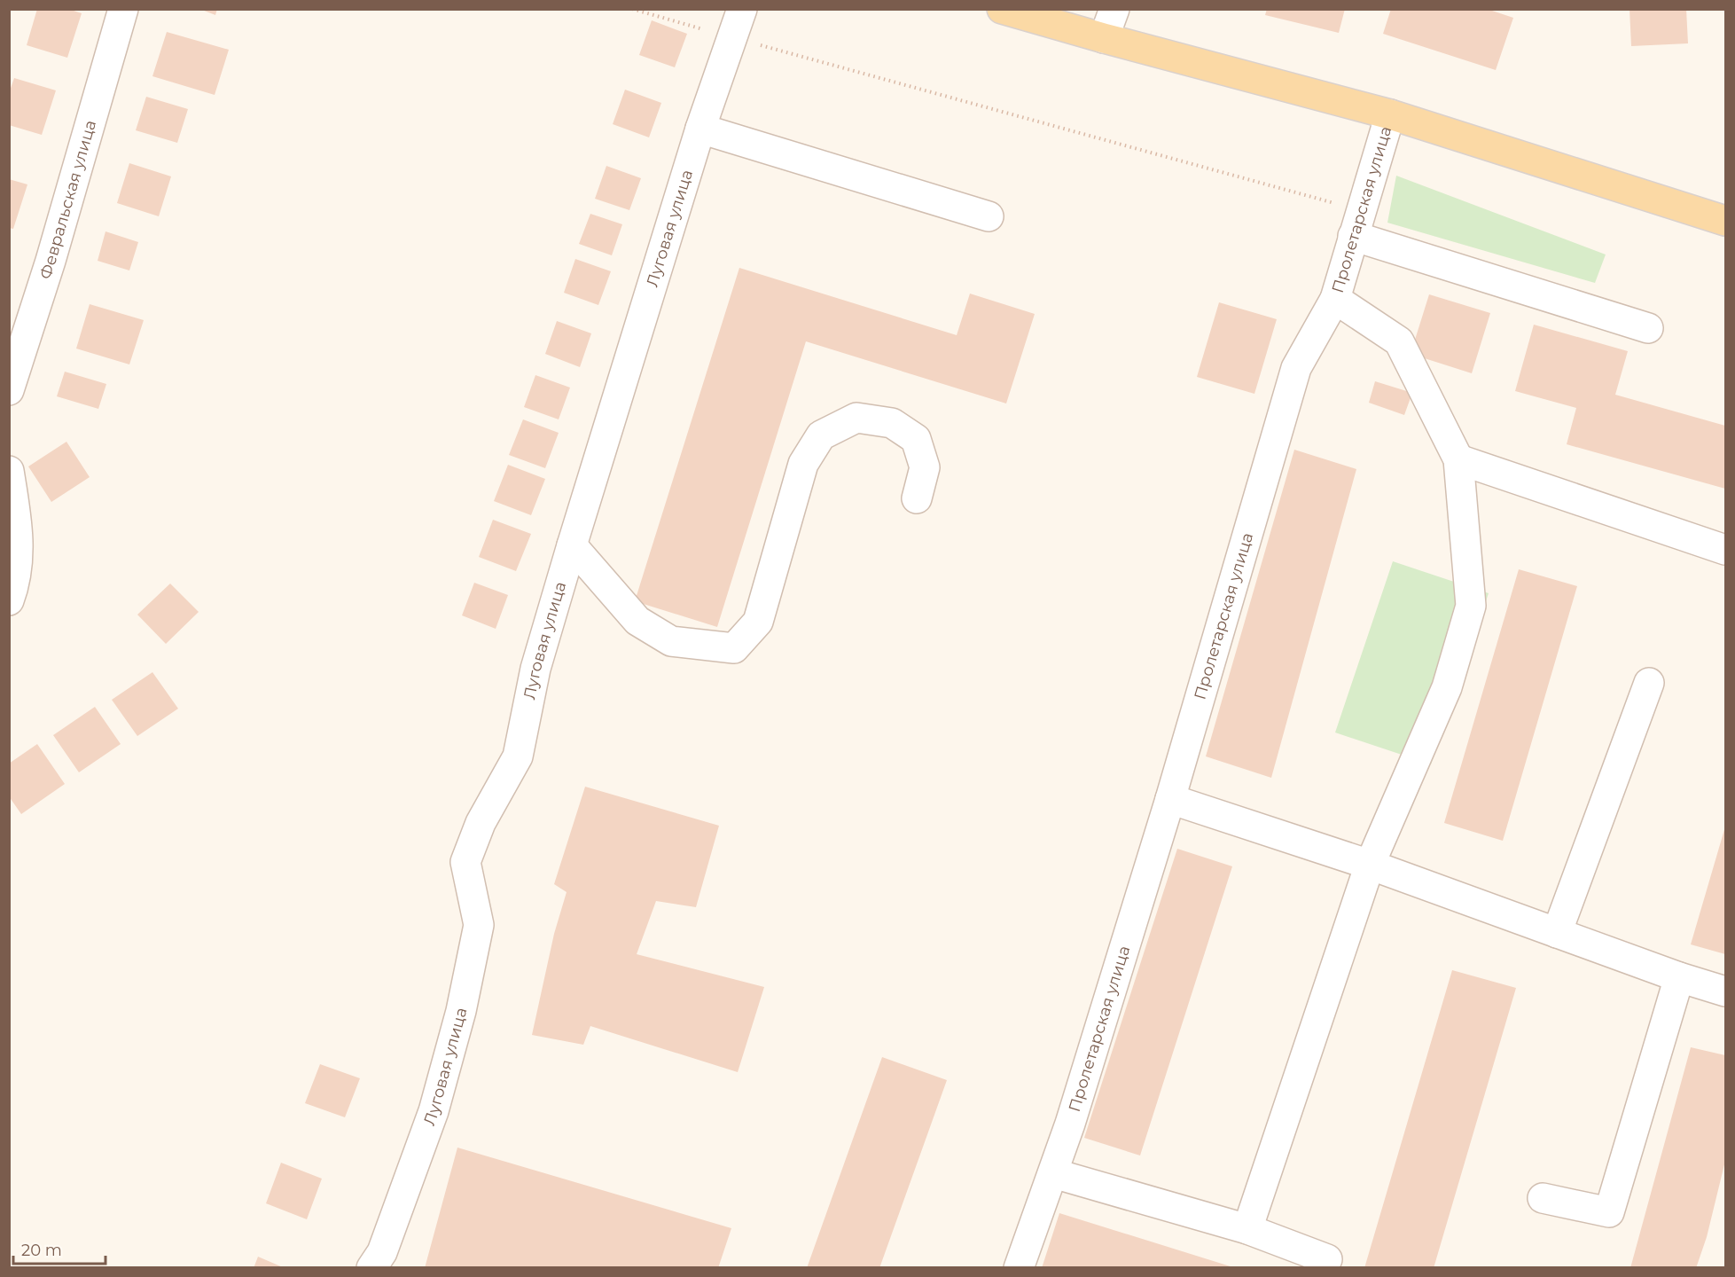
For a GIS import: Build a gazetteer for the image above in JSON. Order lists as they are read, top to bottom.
{
  "streets": {
    "main road": ["Пролетарская улица"],
    "street": ["Февральская улица", "Луговая улица"]
  },
  "scale_bar": "20 m"
}
